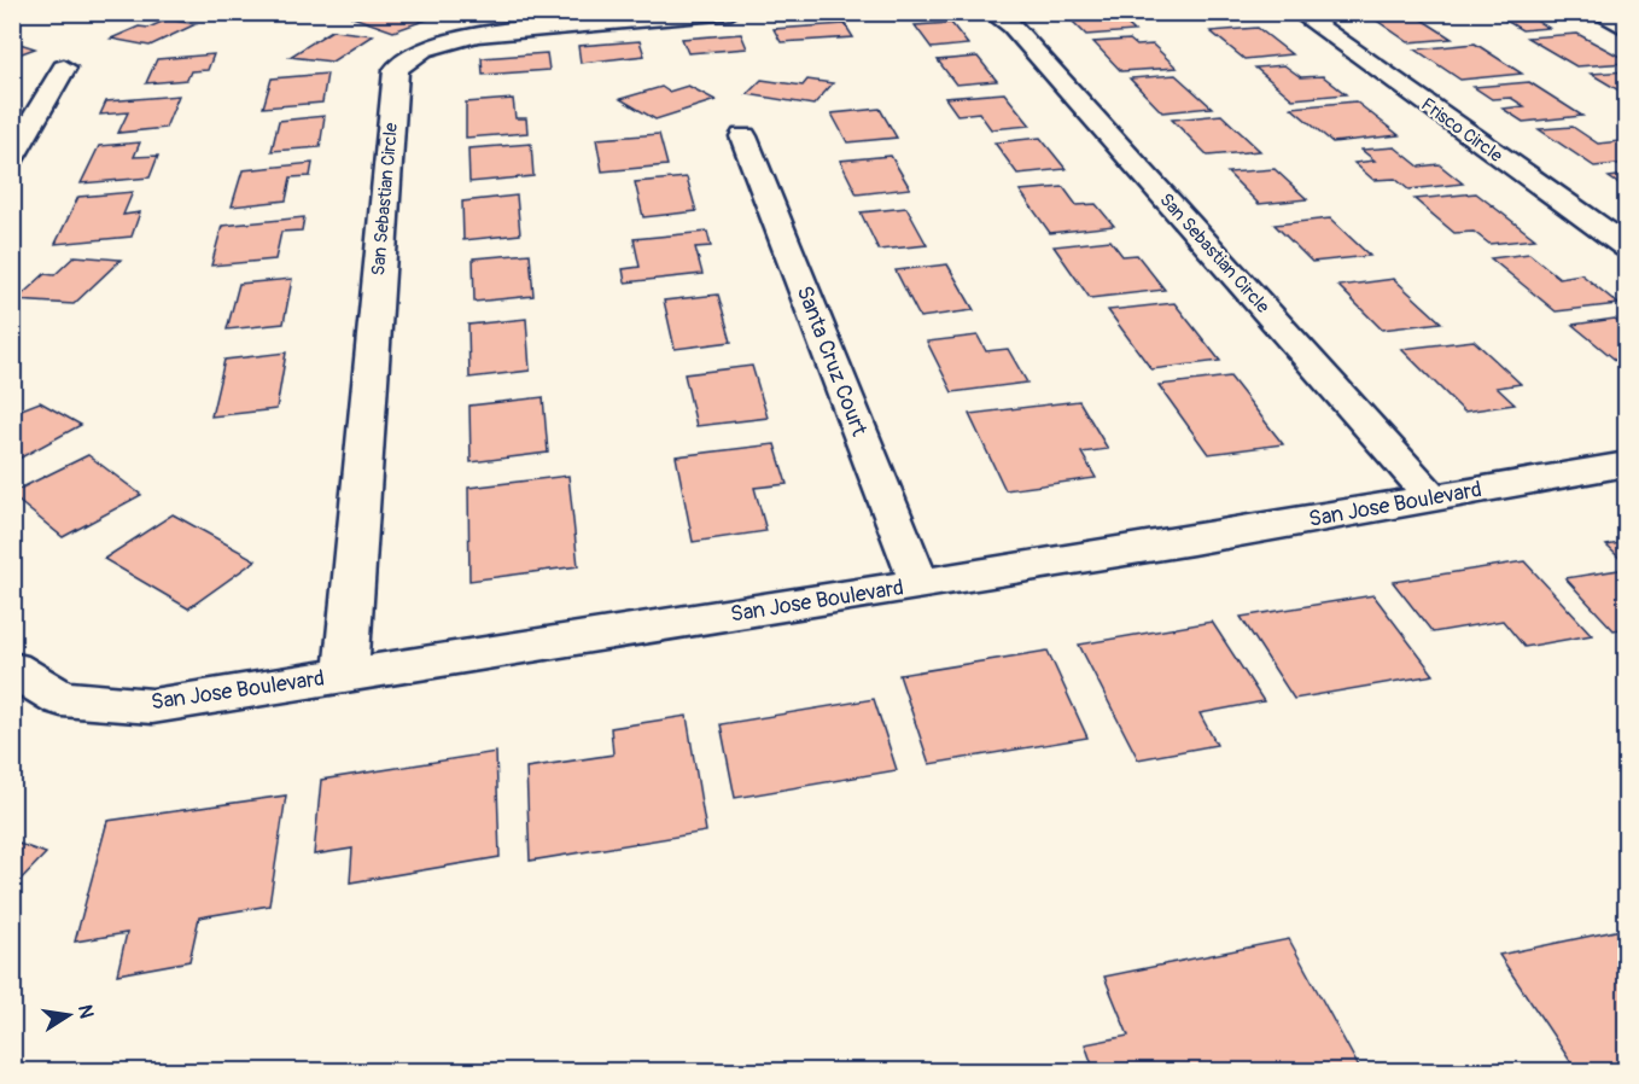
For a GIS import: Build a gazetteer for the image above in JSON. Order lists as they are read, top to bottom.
{
  "streets": {
    "street": [
      "Frisco Circle",
      "San Sebastian Circle",
      "Santa Cruz Court",
      "San Jose Boulevard"
    ]
  },
  "crossings": [
    ["San Sebastian Circle", "San Jose Boulevard"],
    ["Santa Cruz Court", "San Jose Boulevard"]
  ],
  "north": "right"
}
